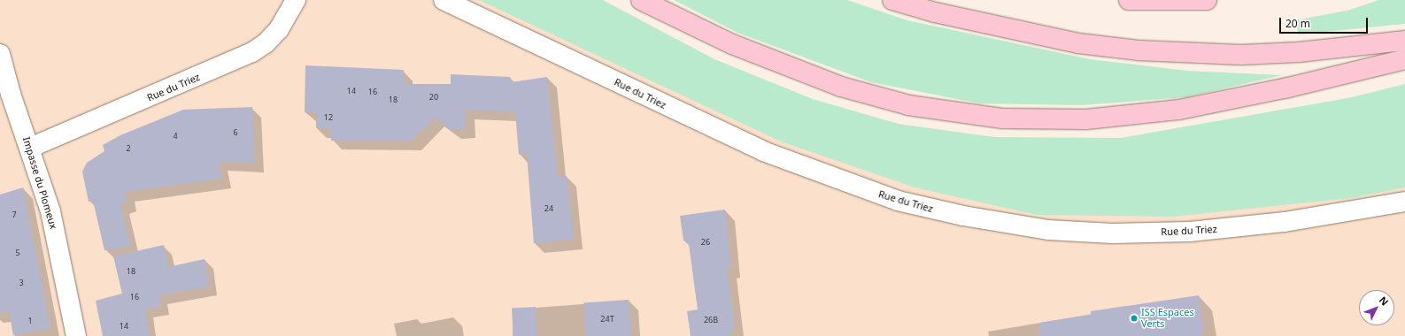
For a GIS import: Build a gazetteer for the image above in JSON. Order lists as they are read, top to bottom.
{
  "streets": {
    "street": ["Rue du Triez", "Impasse du Plomeux"]
  },
  "crossings": [
    ["Rue du Triez", "Impasse du Plomeux"]
  ],
  "places": ["ISS Espaces Verts"],
  "house_numbers": [
    "14",
    "16",
    "20",
    "18",
    "12",
    "6",
    "4",
    "2",
    "24",
    "7",
    "26",
    "5",
    "18",
    "3",
    "16",
    "24T",
    "26B",
    "1",
    "14"
  ],
  "scale_bar": "20 m",
  "north": "top right"
}
